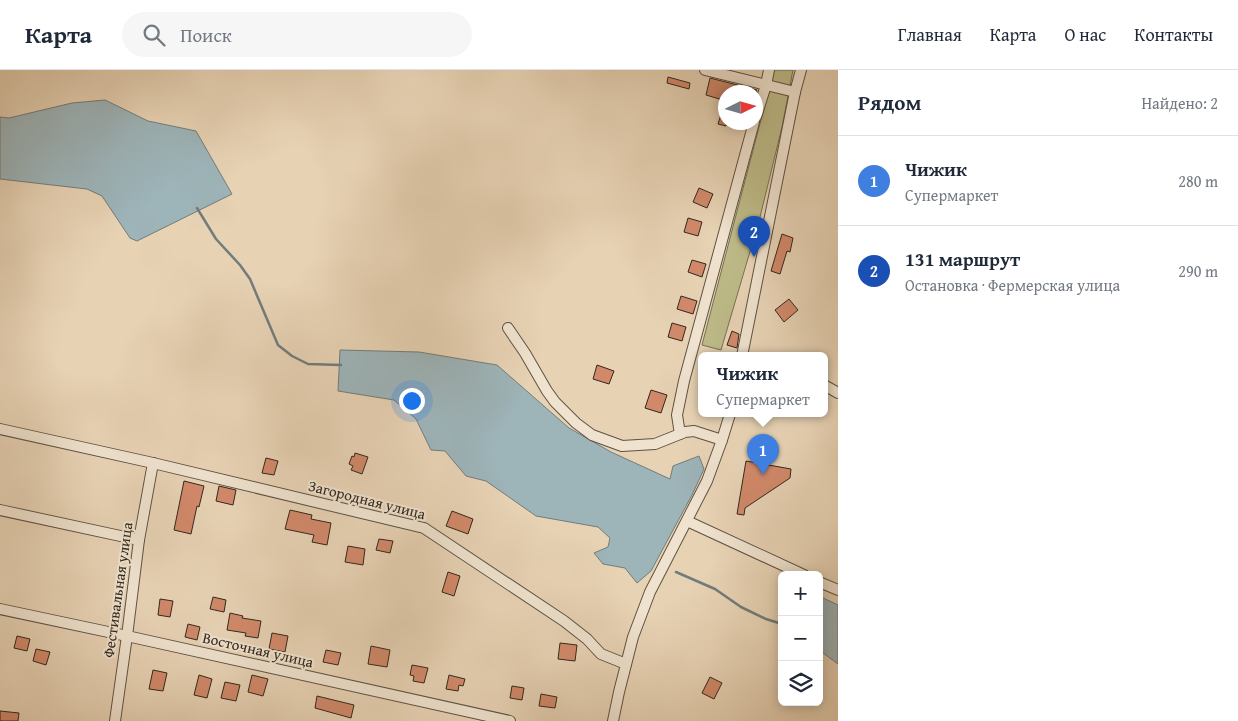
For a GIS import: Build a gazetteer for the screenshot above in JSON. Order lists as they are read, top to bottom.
{
  "streets": {
    "street": ["Загородная улица", "Фестивальная улица", "Восточная улица"]
  },
  "crossings": [
    ["Загородная улица", "Фестивальная улица"],
    ["Фестивальная улица", "Восточная улица"]
  ],
  "north": "right",
  "page": {
    "header": "Карта",
    "search": "Поиск",
    "nav": [
      "Главная",
      "Карта",
      "О нас",
      "Контакты"
    ],
    "heading": ["Рядом", "Найдено: 2"],
    "list": [
      {
        "mark": "1",
        "name": "Чижик",
        "note": "Супермаркет",
        "value": "280 m"
      },
      {
        "mark": "2",
        "name": "131 маршрут",
        "note": "Остановка · Фермерская улица",
        "value": "290 m"
      }
    ],
    "pins": ["2", "1"],
    "popup": ["Чижик", "Супермаркет"],
    "map_buttons": ["+", "−"]
  }
}
